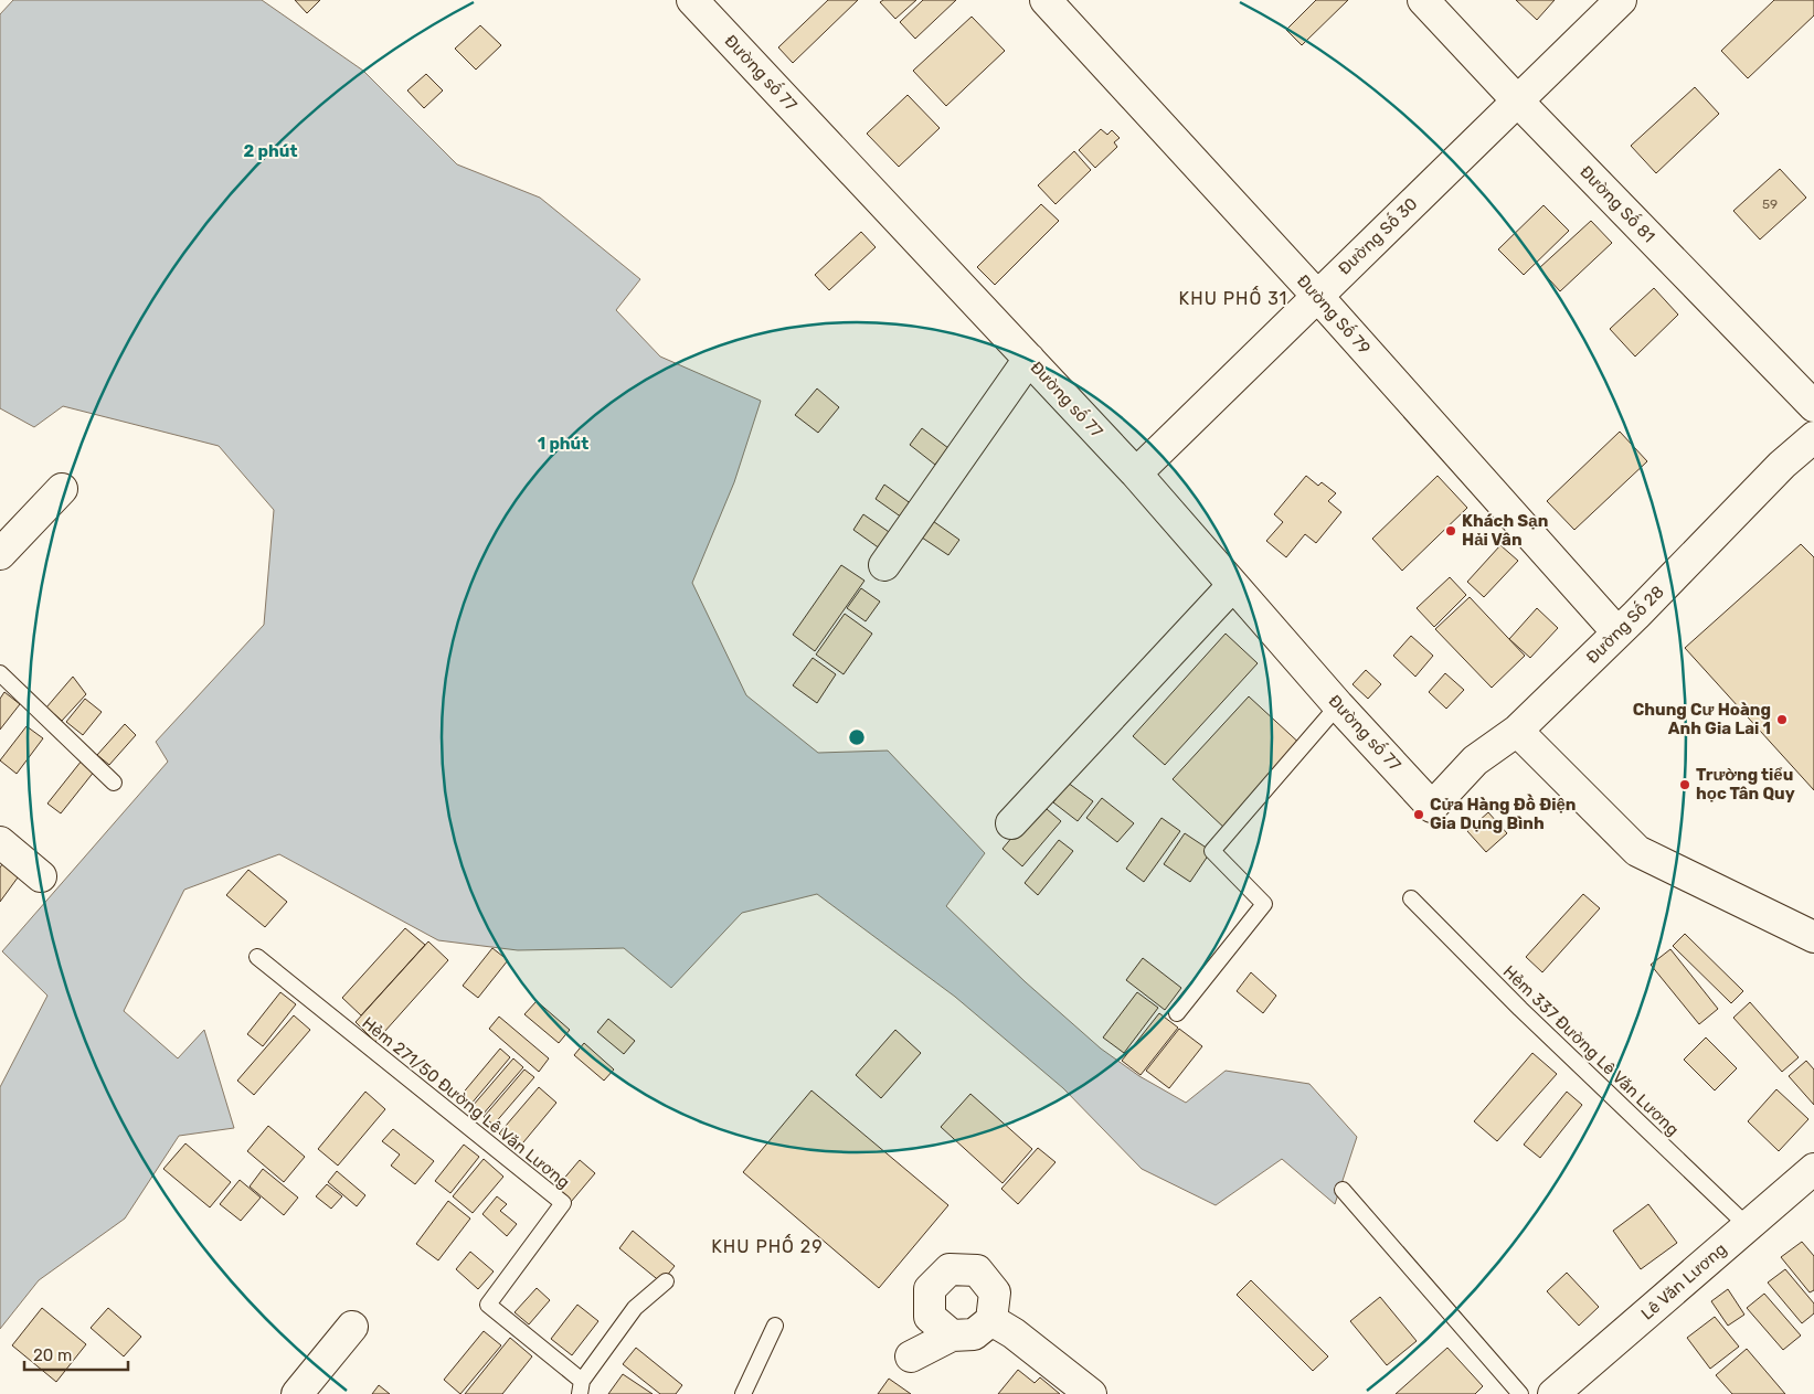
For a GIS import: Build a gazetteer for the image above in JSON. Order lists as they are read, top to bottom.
{
  "streets": {
    "street": [
      "Đường số 77",
      "Đường Số 81",
      "Đường Số 30",
      "Đường Số 79",
      "Đường Số 28",
      "Lê Văn Lương"
    ],
    "lane": ["Hẻm 337 Đường Lê Văn Lương", "Hẻm 271/50 Đường Lê Văn Lương"]
  },
  "crossings": [
    ["Đường số 77", "Đường Số 30"],
    ["Đường số 77", "Đường Số 28"],
    ["Đường Số 81", "Đường Số 30"],
    ["Đường Số 30", "Đường Số 79"],
    ["Đường Số 79", "Đường Số 28"],
    ["Hẻm 337 Đường Lê Văn Lương", "Lê Văn Lương"]
  ],
  "districts": ["KHU PHỐ 31", "KHU PHỐ 29"],
  "places": [
    "Khách Sạn Hải Vân",
    "Chung Cư Hoàng Anh Gia Lai 1",
    "Trường tiểu học Tân Quy",
    "Cửa Hàng Đồ Điện Gia Dụng Bình"
  ],
  "house_numbers": ["59"],
  "scale_bar": "20 m",
  "rings": ["2 phút", "1 phút"]
}
